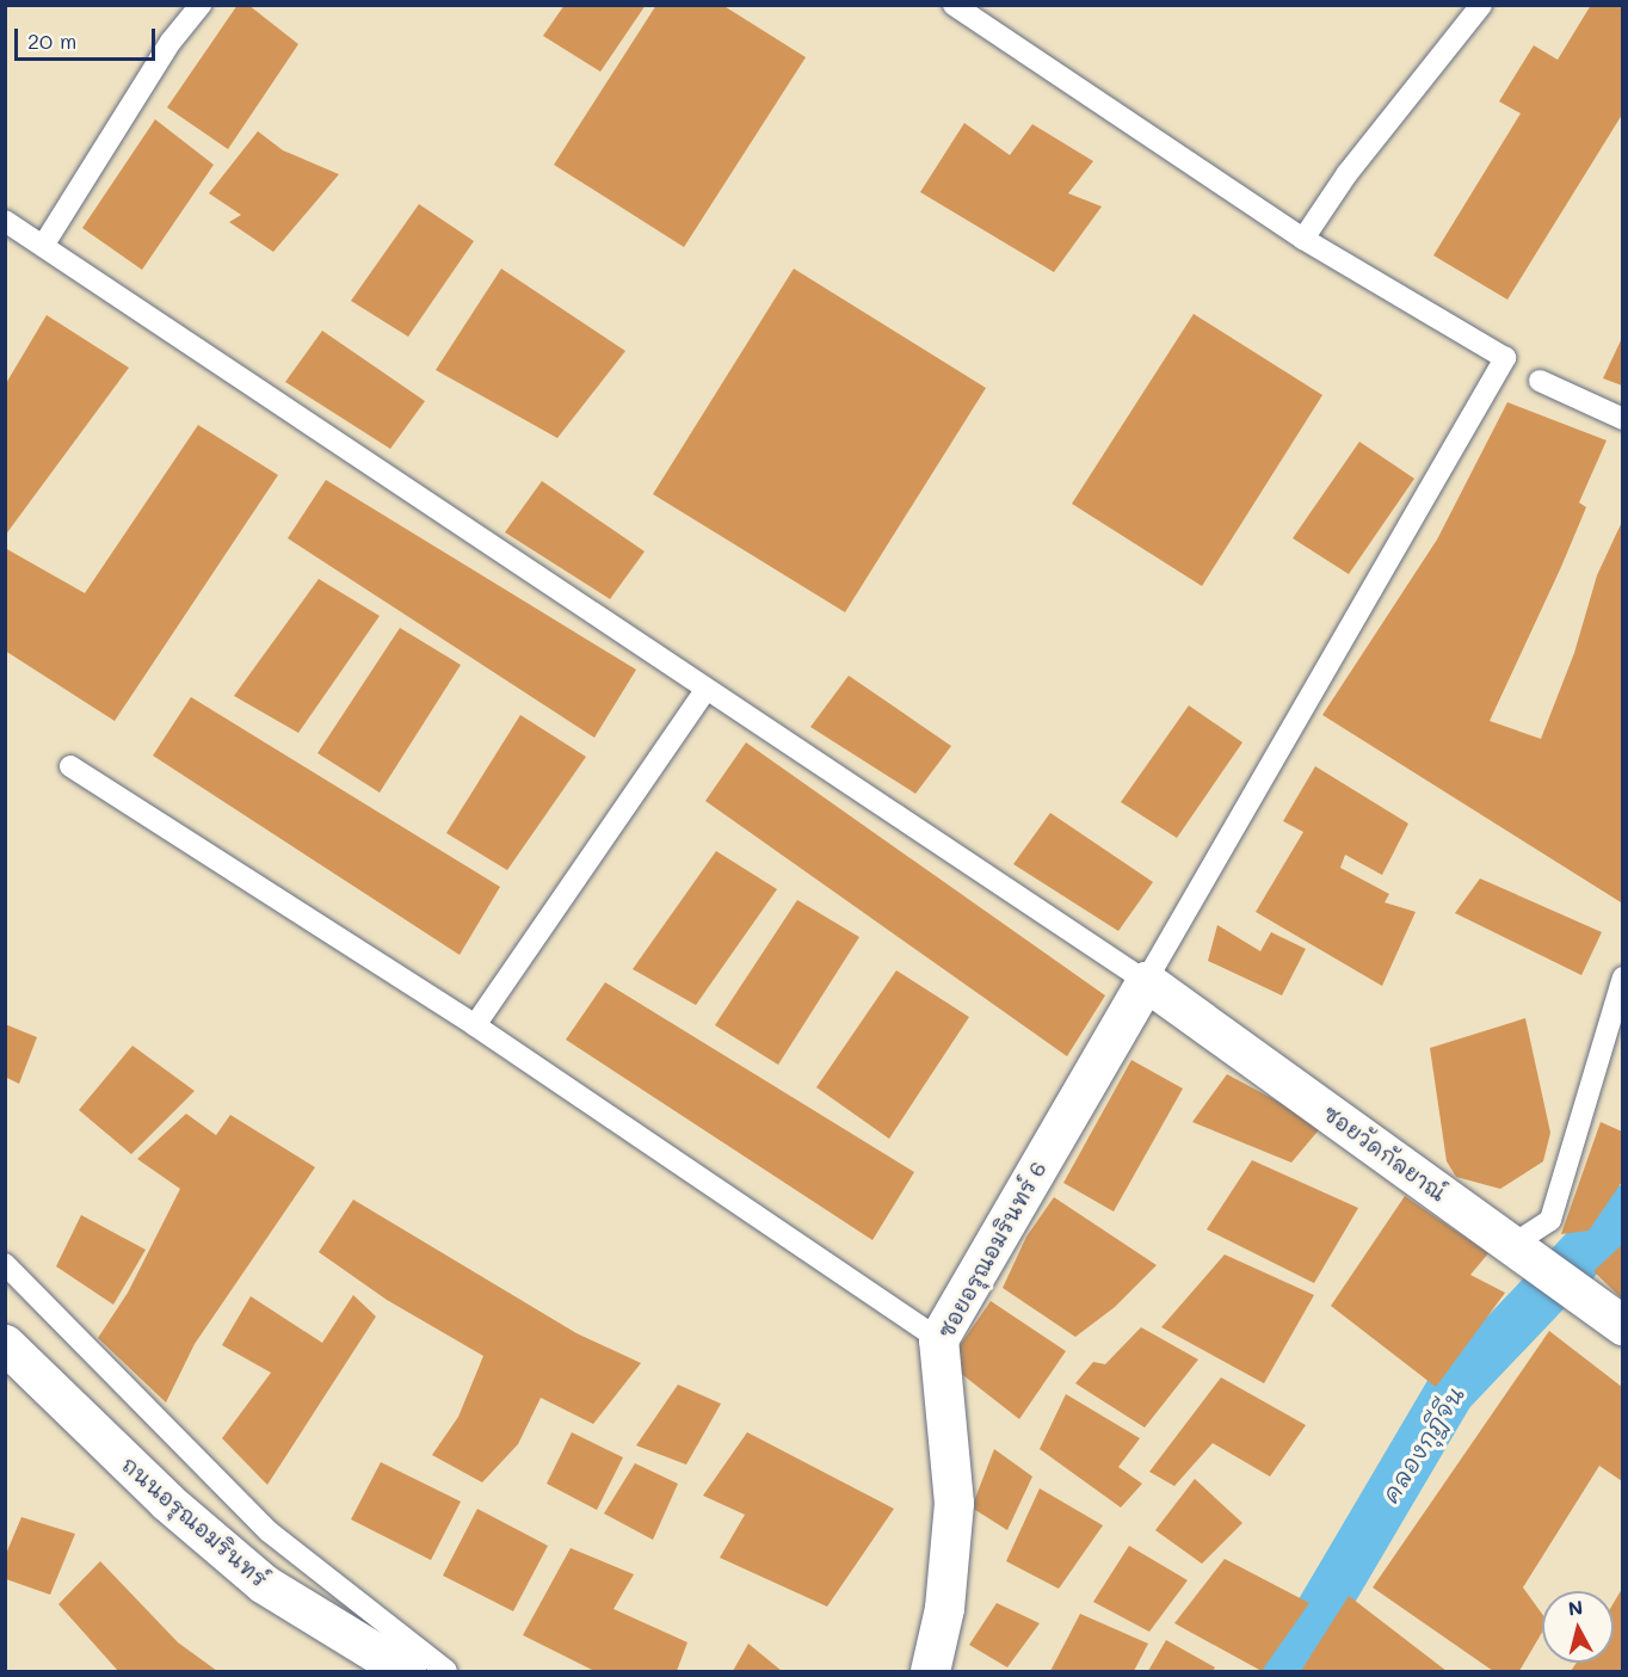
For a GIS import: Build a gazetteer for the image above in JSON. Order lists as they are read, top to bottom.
{
  "streets": {
    "street": ["ซอยวัดกัลยาณ์", "ซอยอรุณอมรินทร์ 6", "ถนนอรุณอมรินทร์"]
  },
  "crossings": [
    ["ซอยวัดกัลยาณ์", "ซอยอรุณอมรินทร์ 6"]
  ],
  "water": ["คลองกุฎีจีน"],
  "scale_bar": "20 m",
  "north": "top"
}
